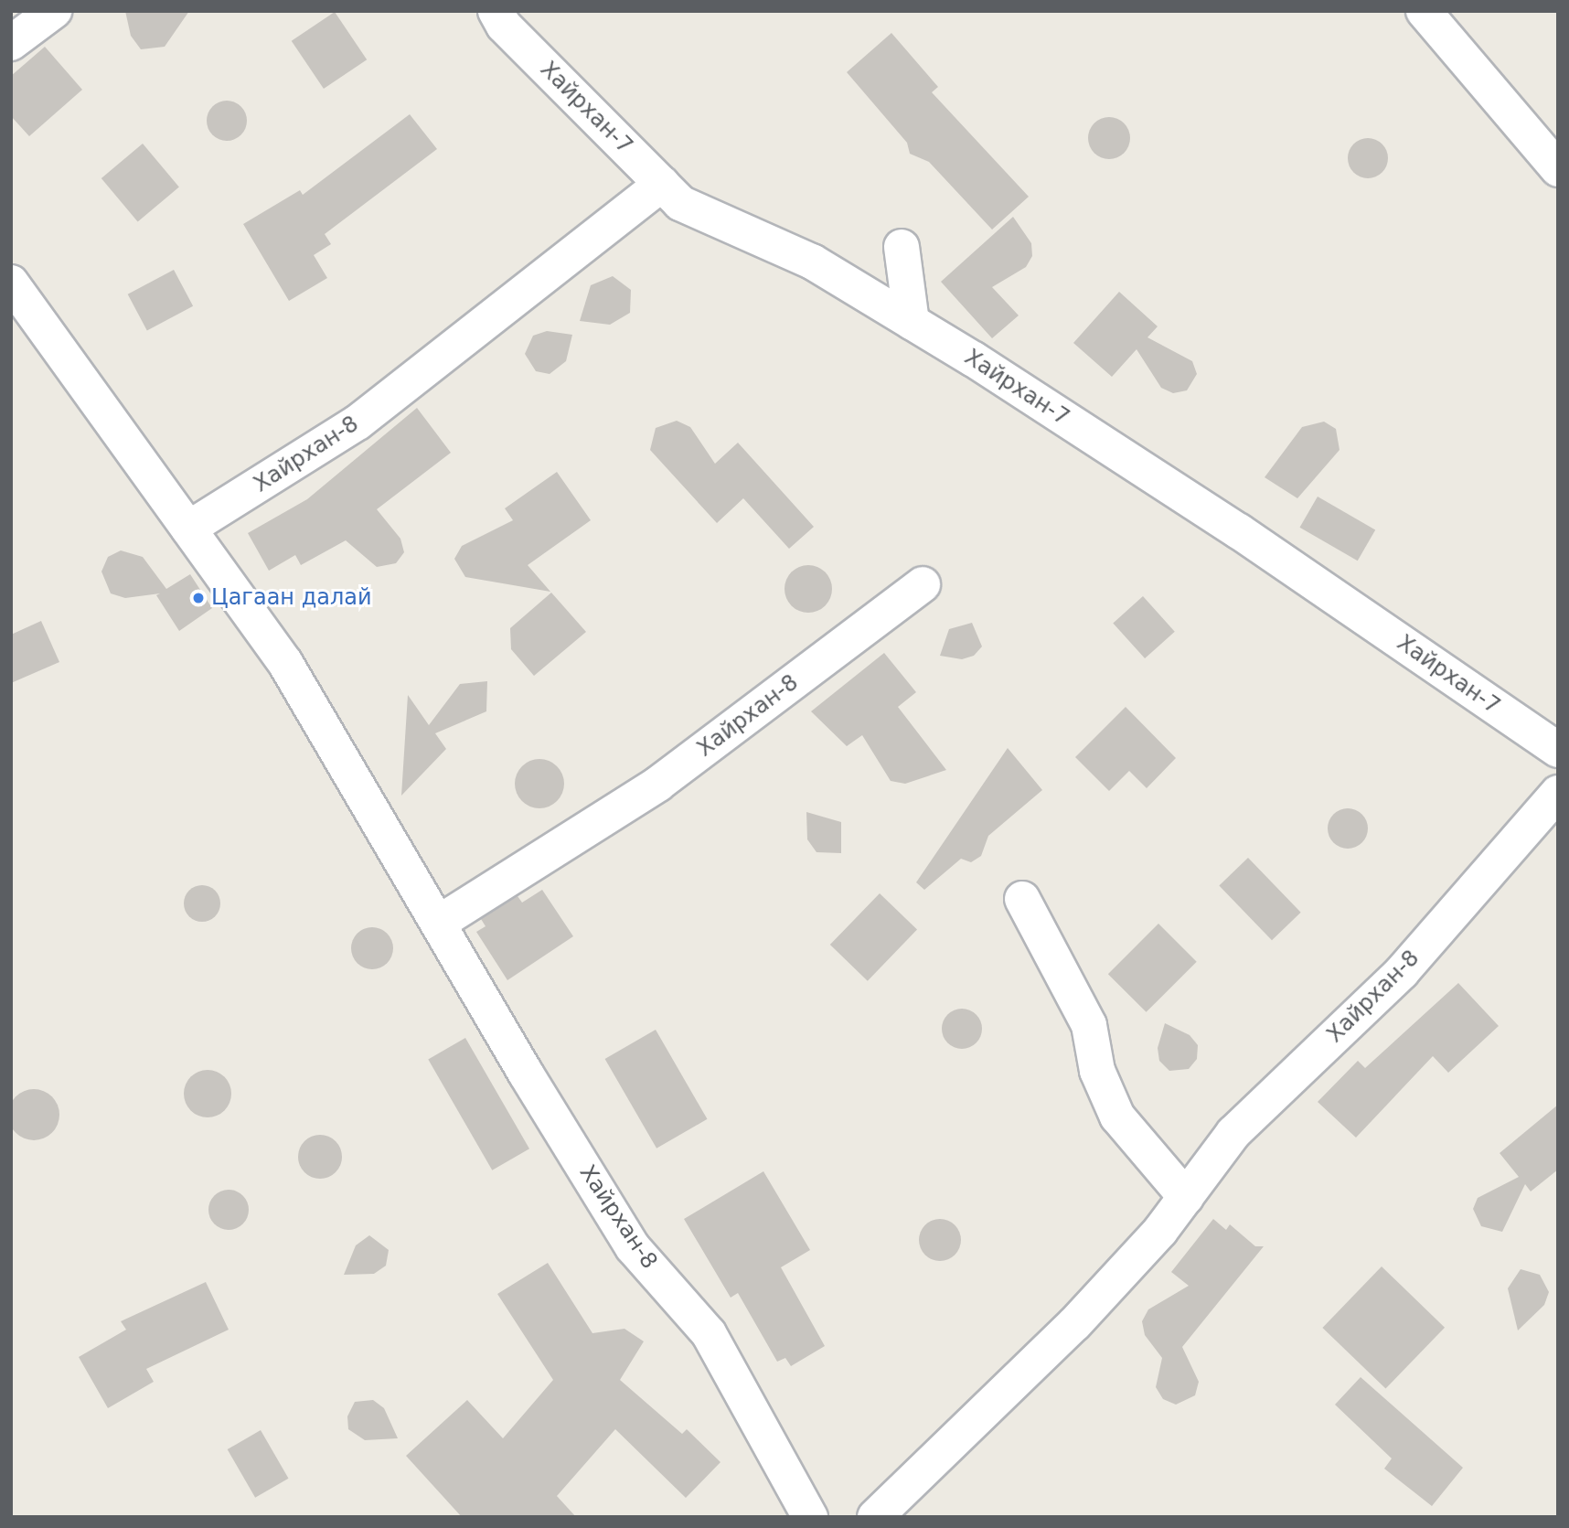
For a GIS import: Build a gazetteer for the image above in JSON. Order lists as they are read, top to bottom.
{
  "streets": {
    "street": ["Хайрхан-7", "Хайрхан-8"]
  },
  "crossings": [
    ["Хайрхан-7", "Хайрхан-8"]
  ],
  "places": ["Цагаан далай"]
}
